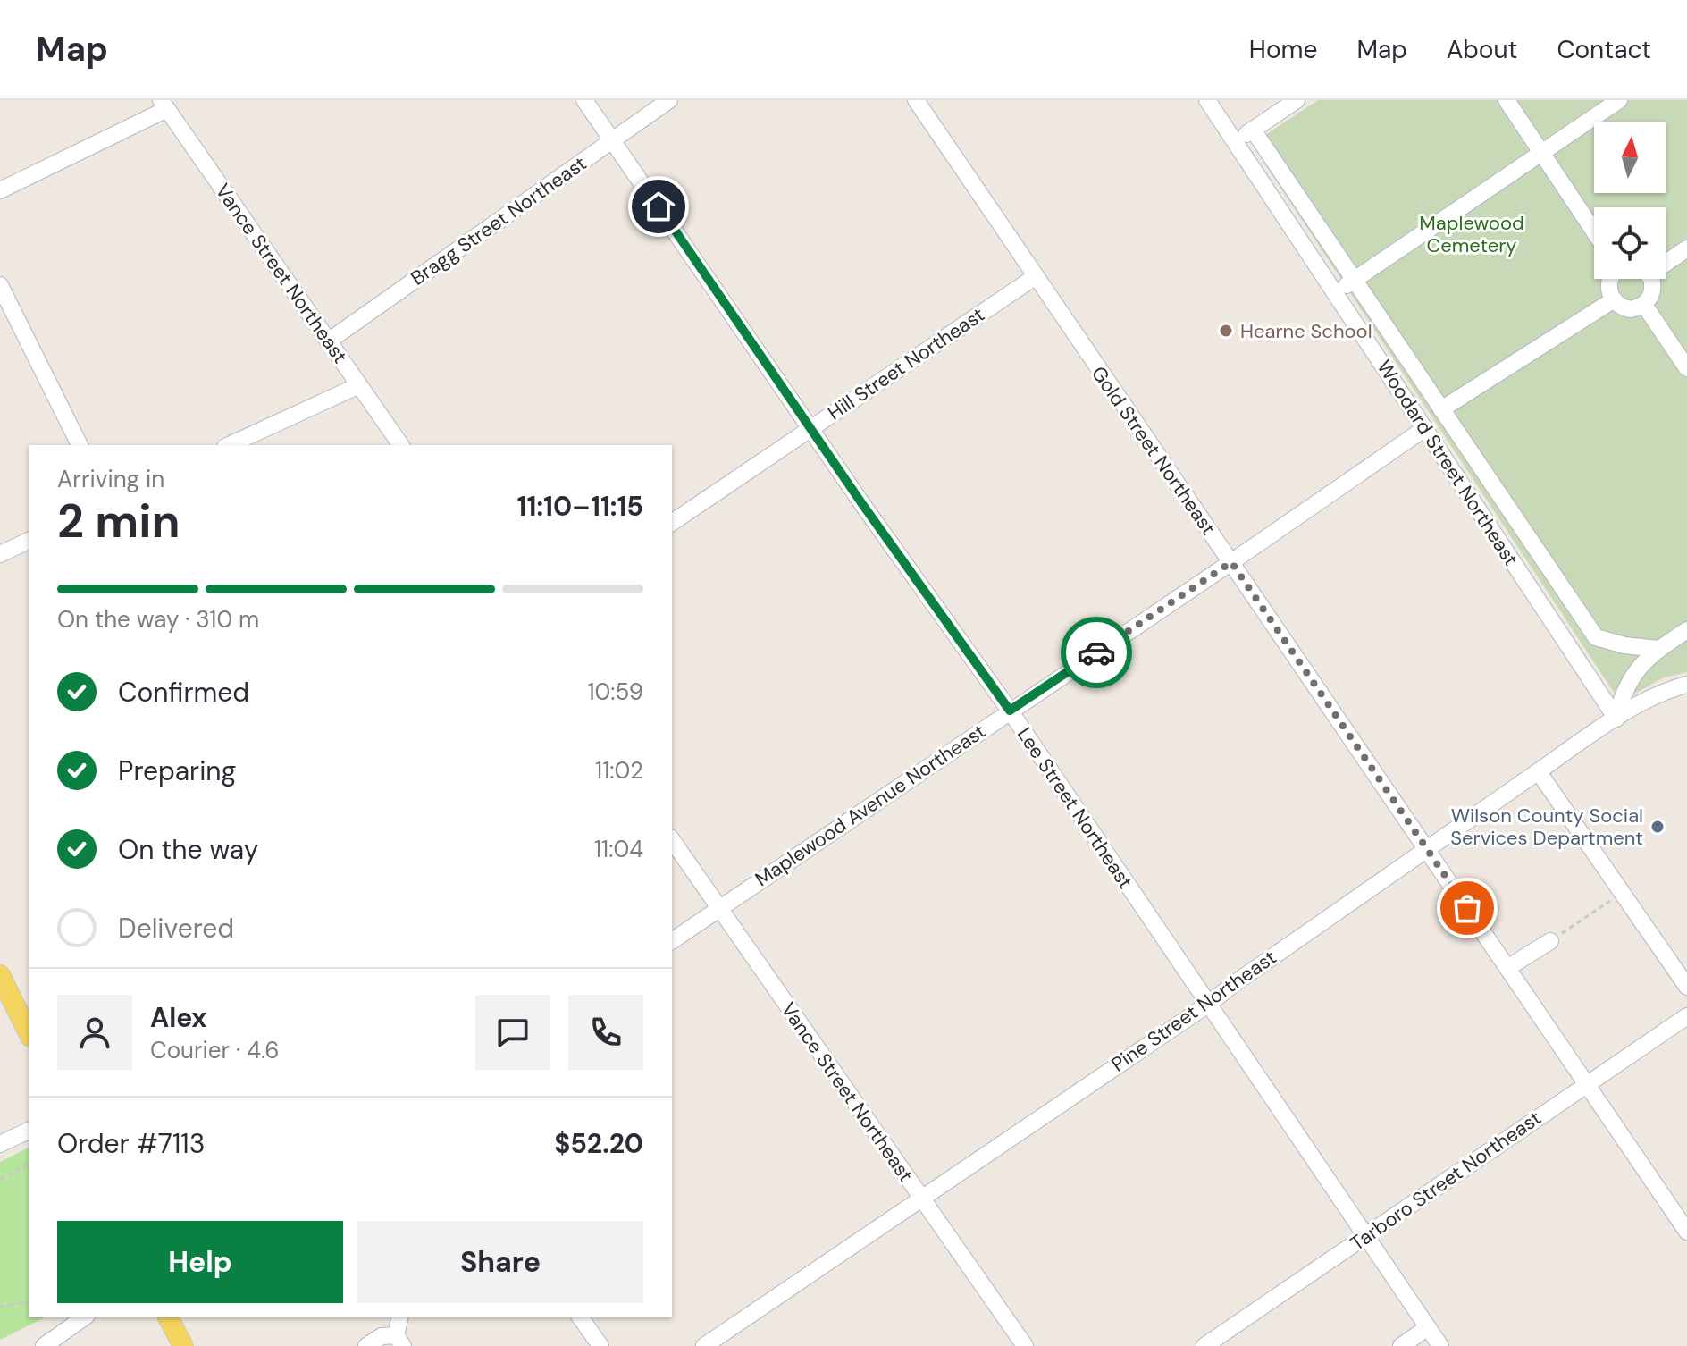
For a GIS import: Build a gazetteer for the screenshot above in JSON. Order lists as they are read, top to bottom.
{
  "streets": {
    "street": [
      "Bragg Street Northeast",
      "Vance Street Northeast",
      "Hill Street Northeast",
      "Gold Street Northeast",
      "Woodard Street Northeast",
      "Maplewood Avenue Northeast",
      "Lee Street Northeast",
      "Pine Street Northeast",
      "Tarboro Street Northeast"
    ]
  },
  "crossings": [
    ["Bragg Street Northeast", "Vance Street Northeast"],
    ["Bragg Street Northeast", "Lee Street Northeast"],
    ["Vance Street Northeast", "Maplewood Avenue Northeast"],
    ["Vance Street Northeast", "Pine Street Northeast"],
    ["Hill Street Northeast", "Gold Street Northeast"],
    ["Hill Street Northeast", "Lee Street Northeast"],
    ["Gold Street Northeast", "Maplewood Avenue Northeast"],
    ["Gold Street Northeast", "Pine Street Northeast"],
    ["Gold Street Northeast", "Tarboro Street Northeast"],
    ["Woodard Street Northeast", "Maplewood Avenue Northeast"],
    ["Woodard Street Northeast", "Pine Street Northeast"],
    ["Maplewood Avenue Northeast", "Lee Street Northeast"],
    ["Lee Street Northeast", "Pine Street Northeast"],
    ["Lee Street Northeast", "Tarboro Street Northeast"]
  ],
  "parks": ["Maplewood Cemetery"],
  "places": ["Hearne School", "Wilson County Social Services Department"],
  "north": "top",
  "page": {
    "header": "Map",
    "nav": [
      "Home",
      "Map",
      "About",
      "Contact"
    ],
    "heading": ["2 min", "Arriving in", "11:10–11:15"],
    "panel": [
      "Alex",
      "Courier · 4.6",
      "Order #7113",
      "$52.20"
    ],
    "bar": "On the way · 310 m",
    "list": [
      ["Confirmed", "10:59"],
      ["Preparing", "11:02"],
      ["On the way", "11:04"],
      "Delivered"
    ],
    "buttons": ["Help", "Share"]
  }
}
